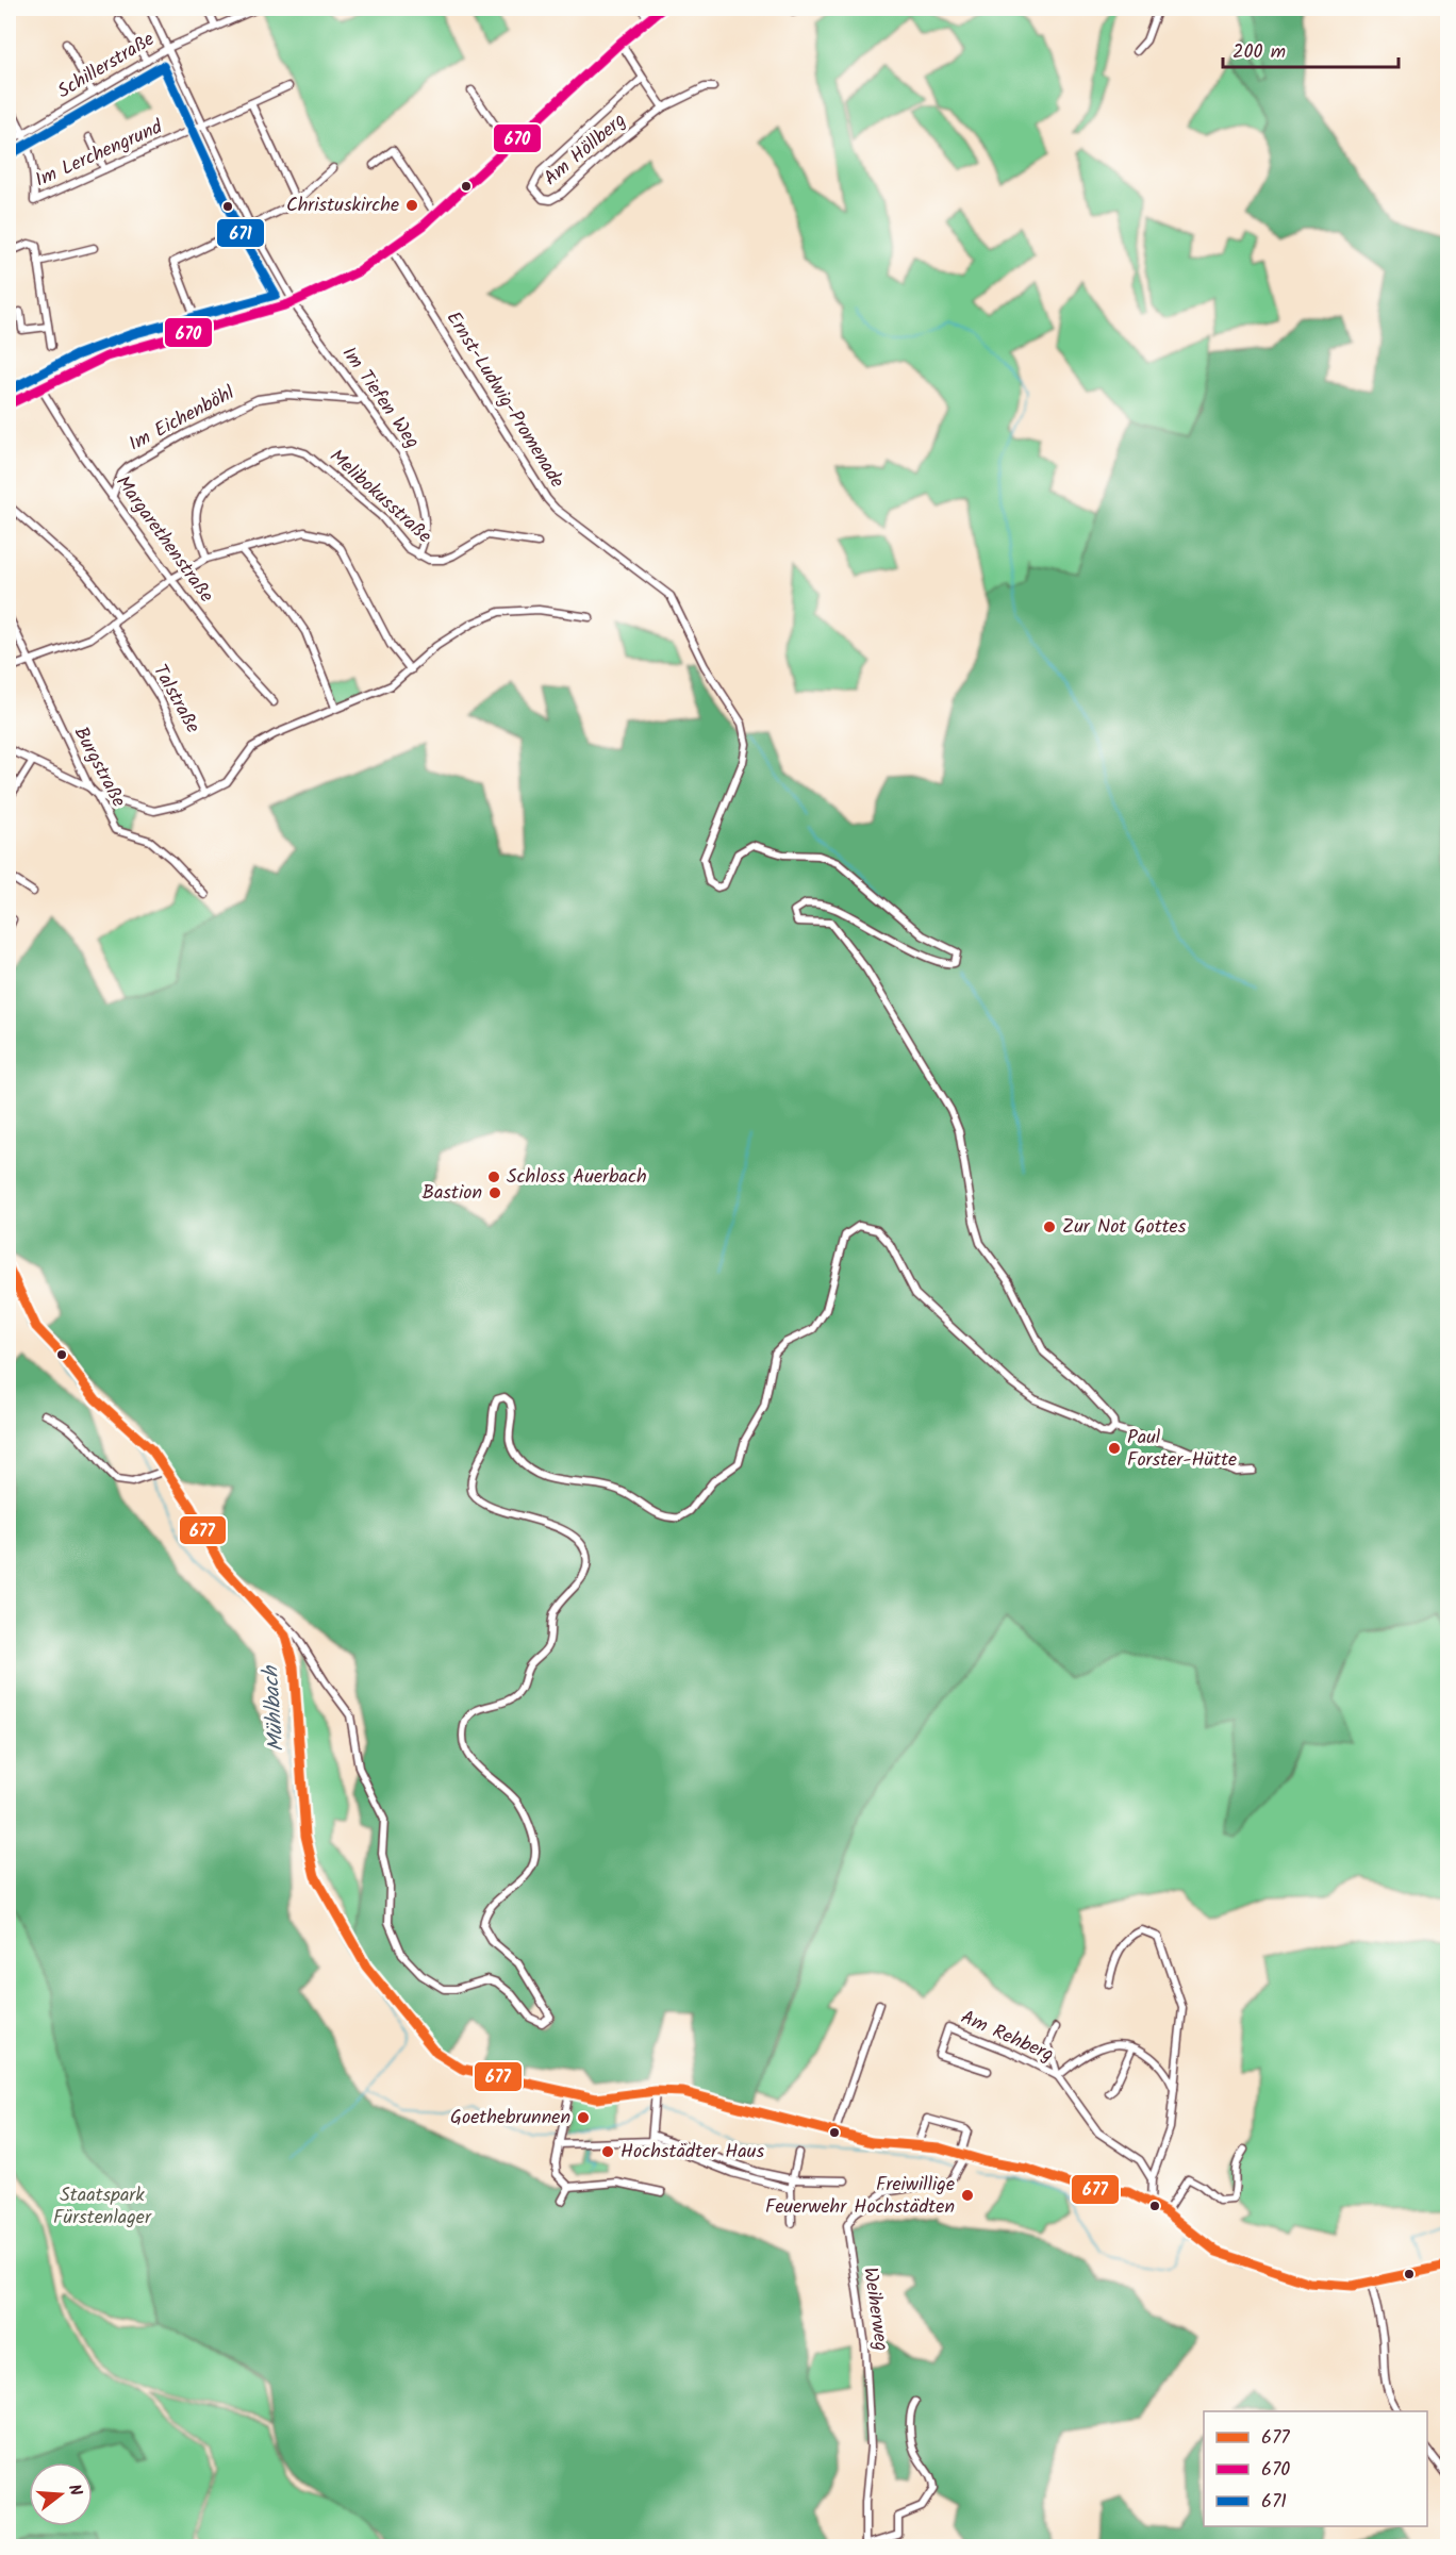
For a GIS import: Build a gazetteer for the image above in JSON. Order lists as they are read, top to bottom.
{
  "streets": {
    "street": [
      "Schillerstraße",
      "Am Höllberg",
      "Im Lerchengrund",
      "Im Tiefen Weg",
      "Ernst-Ludwig-Promenade",
      "Im Eichenböhl",
      "Melibokusstraße",
      "Margarethenstraße",
      "Talstraße",
      "Burgstraße",
      "Am Rehberg",
      "Weiherweg"
    ]
  },
  "crossings": [
    ["Schillerstraße", "Im Lerchengrund"],
    ["Schillerstraße", "Im Tiefen Weg"],
    ["Im Lerchengrund", "Im Tiefen Weg"],
    ["Im Tiefen Weg", "Im Eichenböhl"],
    ["Im Tiefen Weg", "Melibokusstraße"],
    ["Im Eichenböhl", "Margarethenstraße"]
  ],
  "water": ["Mühlbach"],
  "parks": ["Staatspark Fürstenlager"],
  "places": [
    "Christuskirche",
    "Schloss Auerbach",
    "Bastion",
    "Zur Not Gottes",
    "Paul Forster-Hütte",
    "Goethebrunnen",
    "Hochstädter Haus",
    "Freiwillige Feuerwehr Hochstädten"
  ],
  "lines": ["transit line 670", "transit line 671", "transit line 677"],
  "legend": ["677", "670", "671"],
  "scale_bar": "200 m",
  "north": "right"
}
